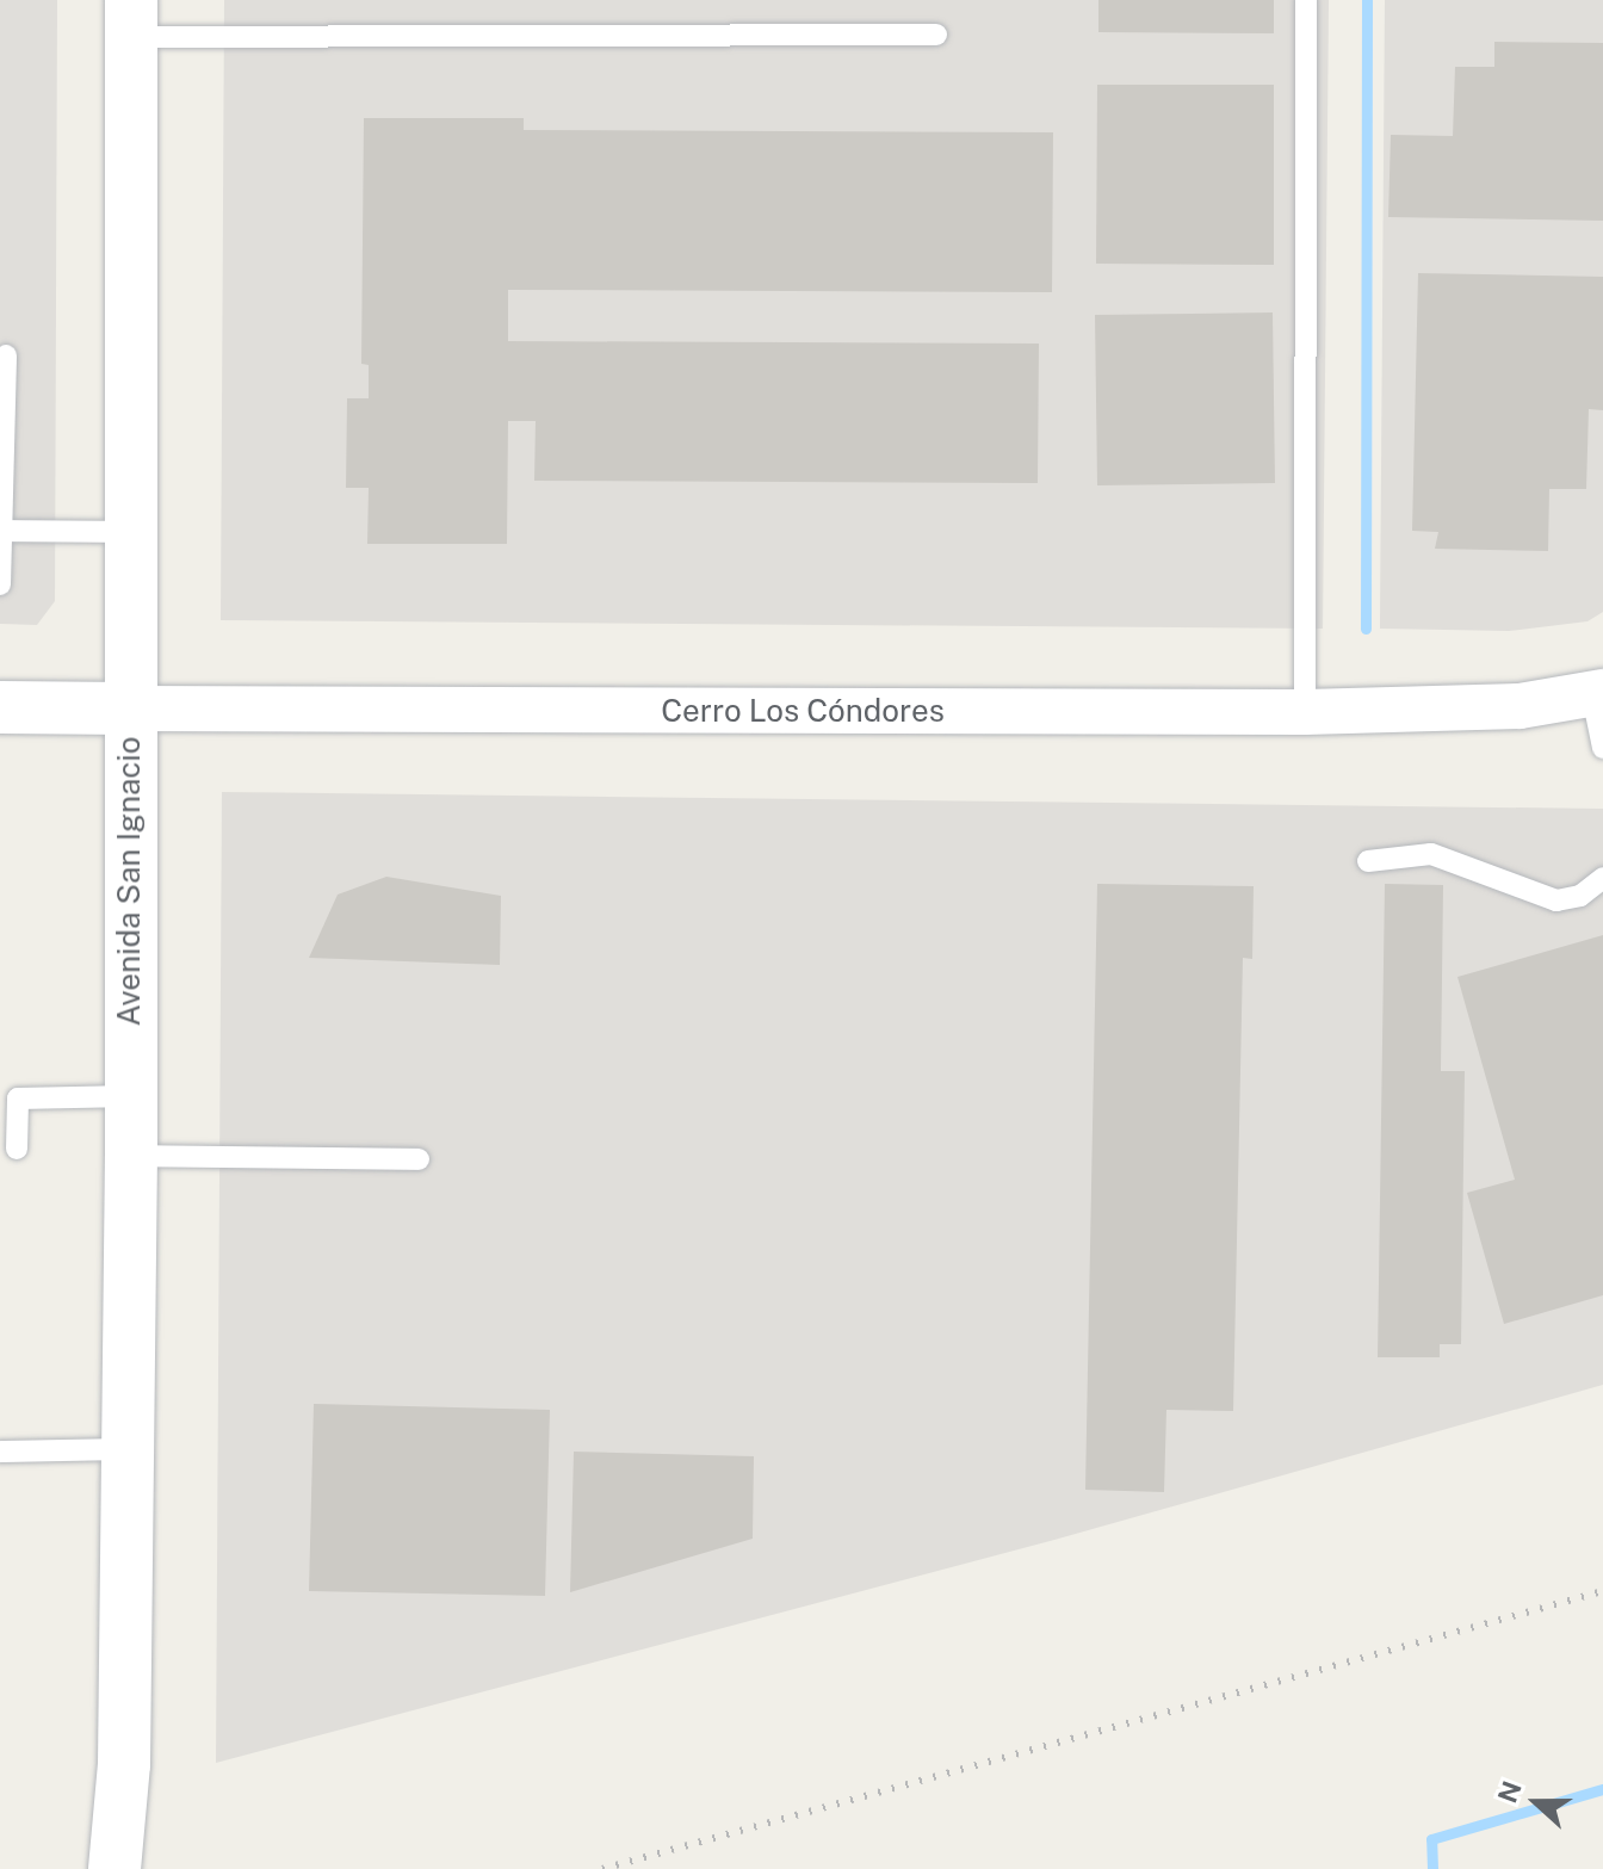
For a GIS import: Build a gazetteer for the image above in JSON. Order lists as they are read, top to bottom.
{
  "streets": {
    "main road": ["Cerro Los Cóndores", "Avenida San Ignacio"]
  },
  "crossings": [
    ["Cerro Los Cóndores", "Avenida San Ignacio"]
  ],
  "north": "left"
}
